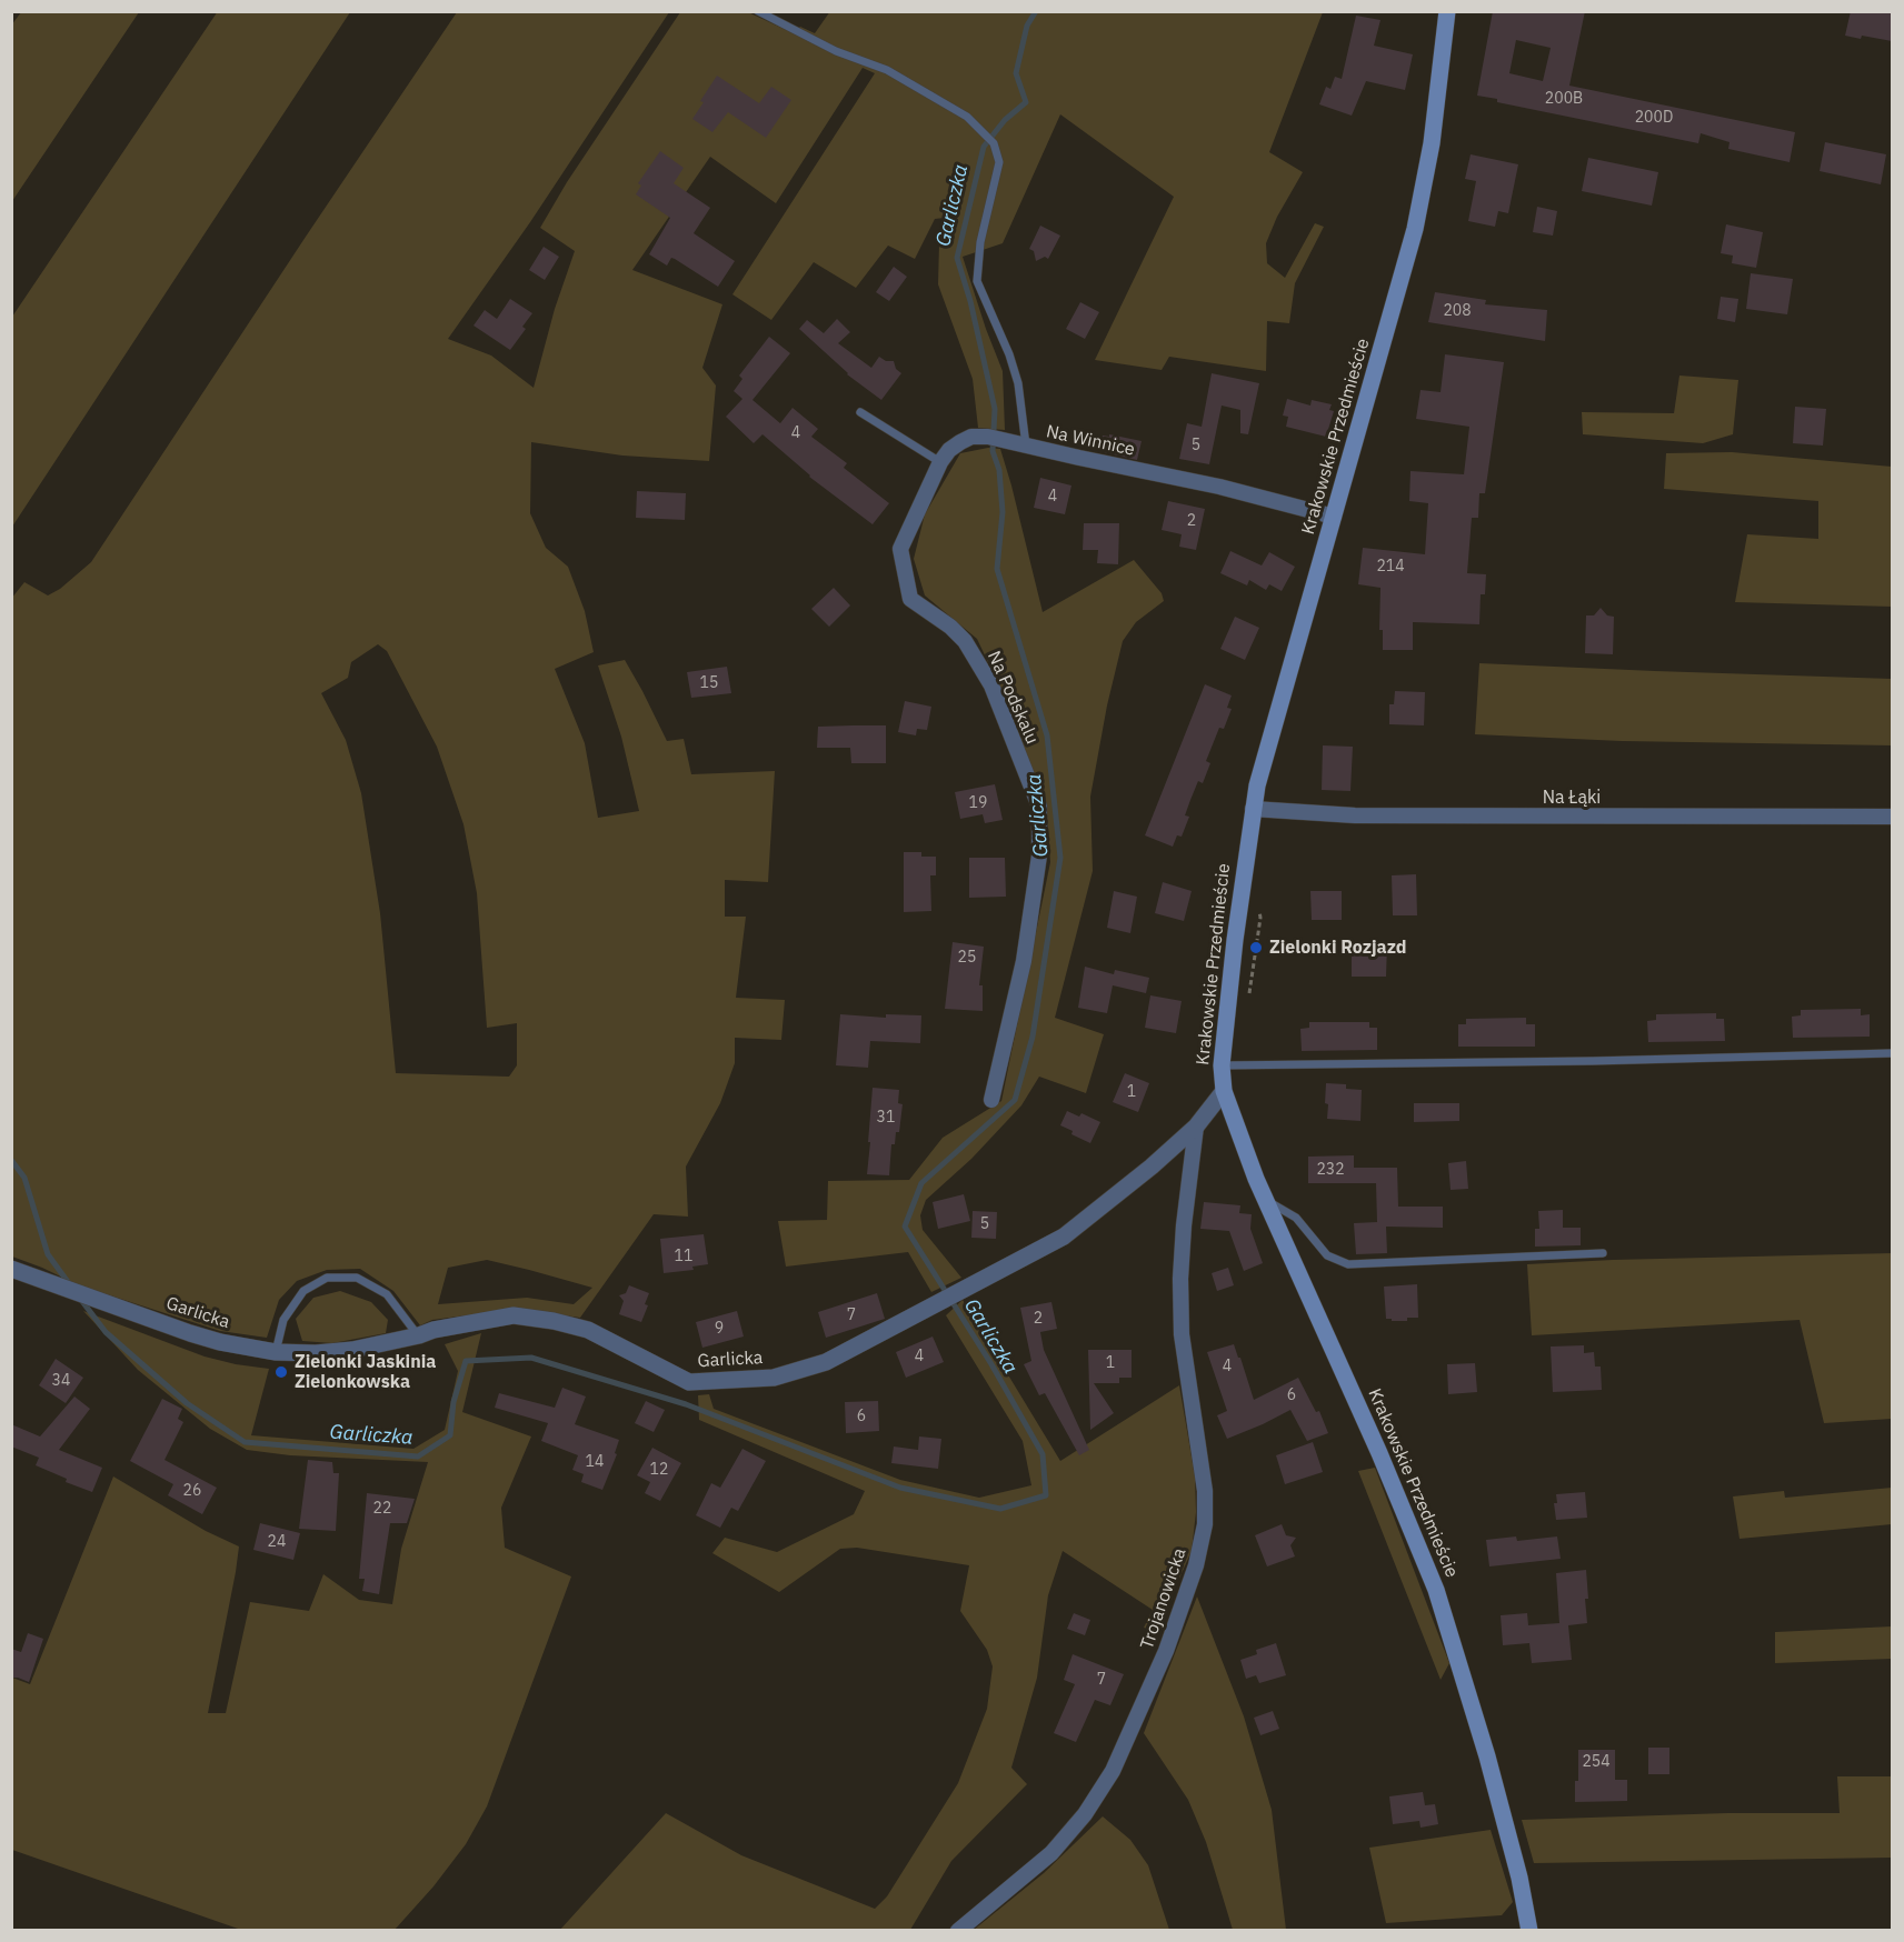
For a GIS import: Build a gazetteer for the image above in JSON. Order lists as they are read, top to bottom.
{
  "streets": {
    "main road": ["Krakowskie Przedmieście"],
    "street": [
      "Na Winnice",
      "Na Podskalu",
      "Na Łąki",
      "Garlicka",
      "Trojanowicka"
    ]
  },
  "crossings": [
    ["Krakowskie Przedmieście", "Na Winnice"],
    ["Krakowskie Przedmieście", "Na Łąki"],
    ["Krakowskie Przedmieście", "Garlicka"],
    ["Na Winnice", "Na Podskalu"],
    ["Garlicka", "Trojanowicka"]
  ],
  "water": ["Garliczka"],
  "places": ["Zielonki Rozjazd", "Zielonki Jaskinia Zielonkowska"],
  "house_numbers": [
    "200B",
    "200D",
    "208",
    "4",
    "5",
    "4",
    "2",
    "214",
    "15",
    "19",
    "25",
    "1",
    "31",
    "232",
    "5",
    "11",
    "7",
    "2",
    "9",
    "4",
    "1",
    "4",
    "34",
    "6",
    "6",
    "14",
    "12",
    "26",
    "22",
    "24",
    "7",
    "254"
  ]
}
